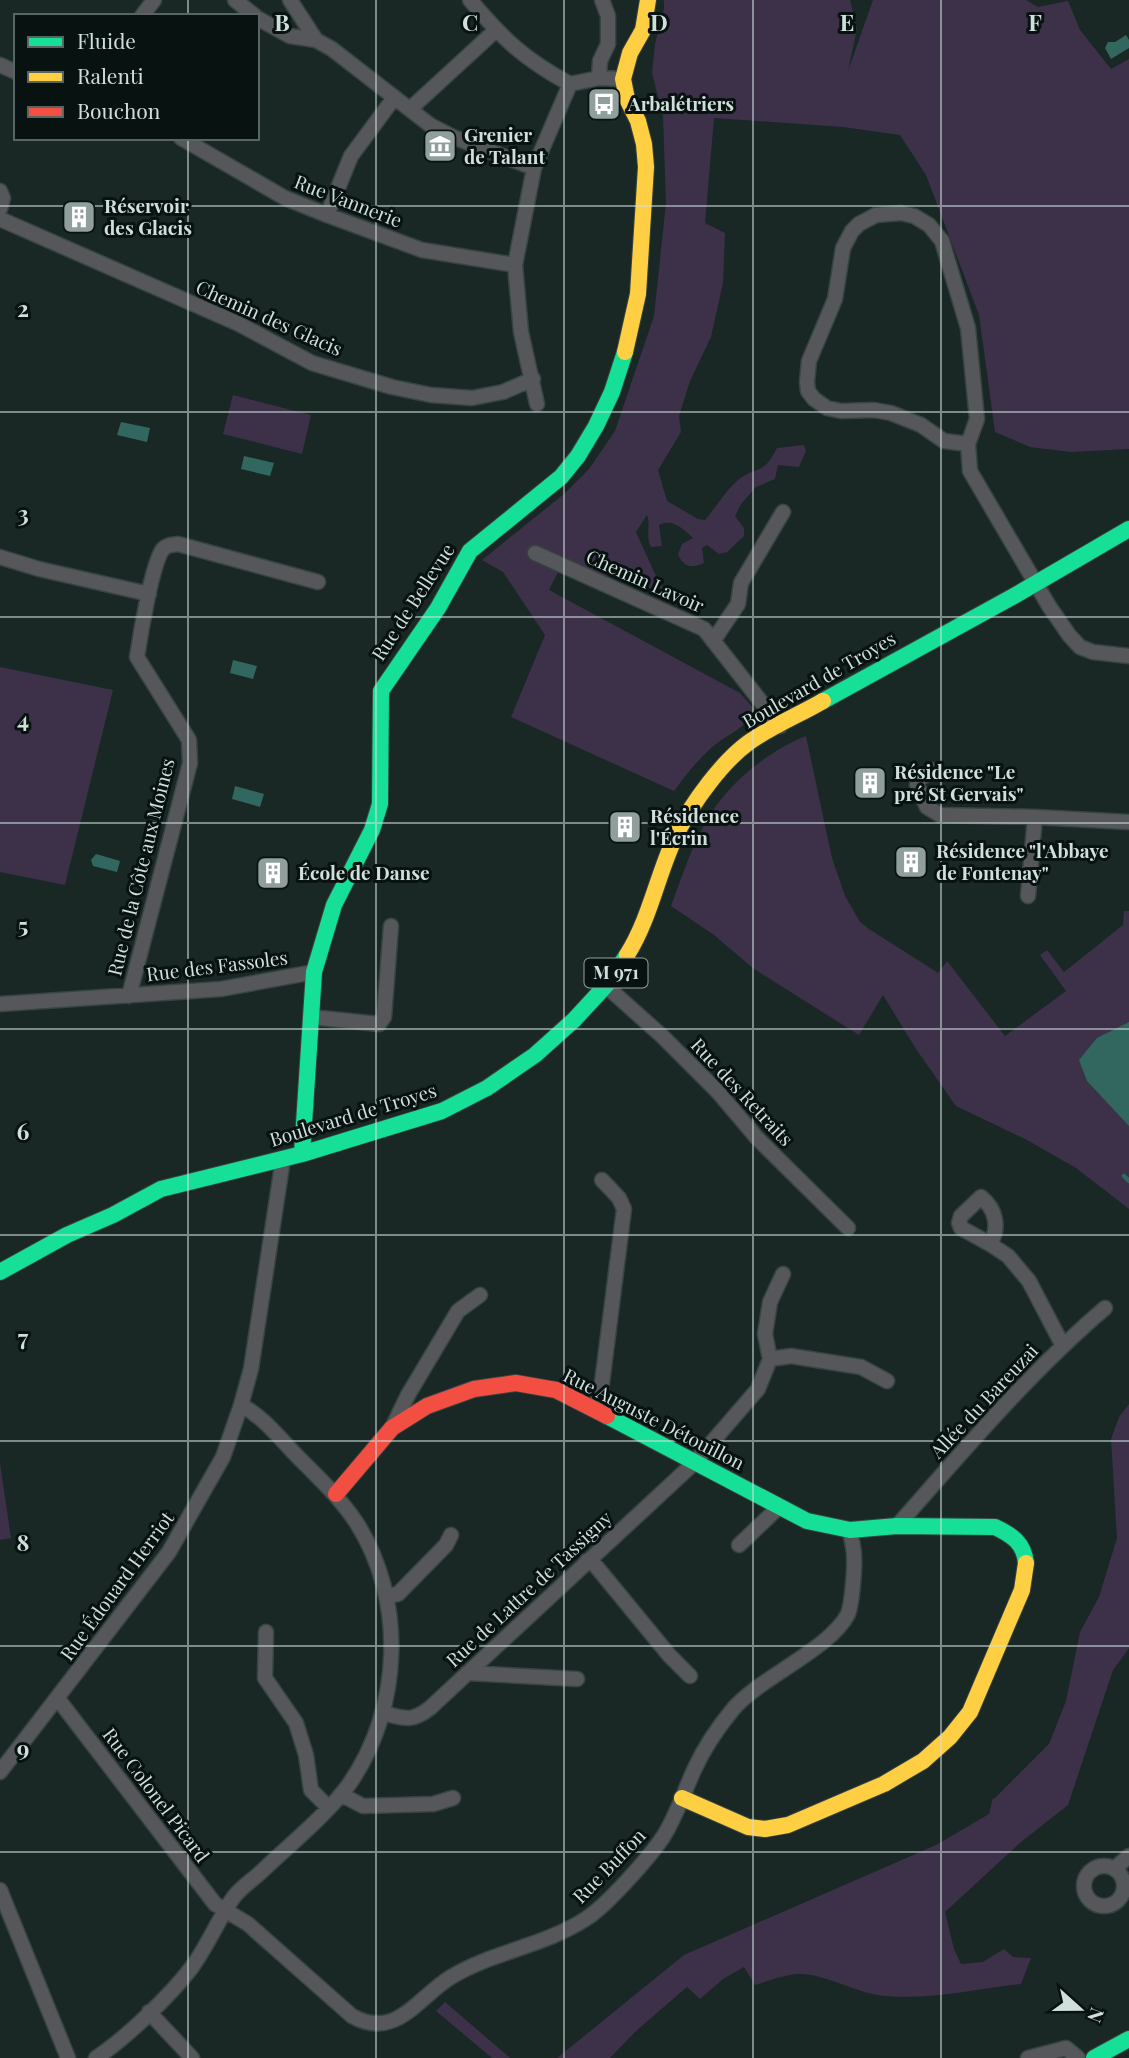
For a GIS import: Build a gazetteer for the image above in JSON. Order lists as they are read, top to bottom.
{
  "streets": {
    "street": [
      "Rue Vannerie",
      "Chemin des Glacis",
      "Chemin Lavoir",
      "Rue de Bellevue",
      "Boulevard de Troyes",
      "Rue de la Côte aux Moines",
      "Rue des Fassoles",
      "M 971",
      "Rue des Retraits",
      "Allée du Bareuzai",
      "Rue Auguste Détouillon",
      "Rue Édouard Herriot",
      "Rue de Lattre de Tassigny",
      "Rue Colonel Picard",
      "Rue Buffon"
    ]
  },
  "crossings": [
    ["Chemin Lavoir", "Boulevard de Troyes"],
    ["Rue de Bellevue", "Boulevard de Troyes"],
    ["Rue de Bellevue", "Rue des Fassoles"],
    ["Boulevard de Troyes", "Rue des Retraits"],
    ["Boulevard de Troyes", "Rue Édouard Herriot"],
    ["Rue de la Côte aux Moines", "Rue des Fassoles"],
    ["Allée du Bareuzai", "Rue Auguste Détouillon"],
    ["Rue Auguste Détouillon", "Rue de Lattre de Tassigny"],
    ["Rue Auguste Détouillon", "Rue Buffon"],
    ["Rue Édouard Herriot", "Rue Colonel Picard"],
    ["Rue Colonel Picard", "Rue Buffon"]
  ],
  "places": {
    "bus stop": ["Arbalétriers"],
    "museum": ["Grenier de Talant"],
    "building": [
      "Réservoir des Glacis",
      "Résidence \"Le pré St Gervais\"",
      "Résidence l'Écrin",
      "Résidence \"l'Abbaye de Fontenay\"",
      "École de Danse"
    ]
  },
  "legend": ["Fluide", "Ralenti", "Bouchon"],
  "north": "right",
  "grid": {
    "columns": [
      "B",
      "C",
      "D",
      "E",
      "F"
    ],
    "rows": [
      "2",
      "3",
      "4",
      "5",
      "6",
      "7",
      "8",
      "9"
    ]
  }
}
